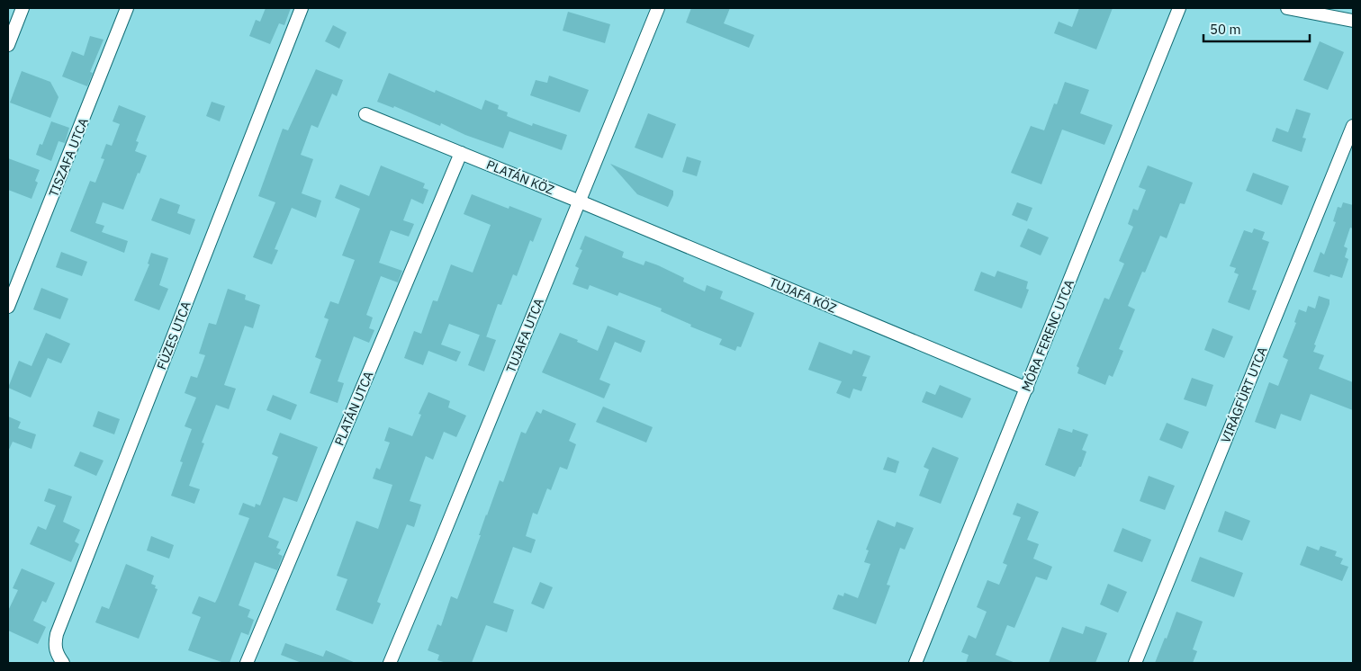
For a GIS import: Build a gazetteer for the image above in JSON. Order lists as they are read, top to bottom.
{
  "streets": {
    "street": [
      "TISZAFA UTCA",
      "PLATÁN KÖZ",
      "TUJAFA KÖZ",
      "FÜZES UTCA",
      "TUJAFA UTCA",
      "MÓRA FERENC UTCA",
      "VIRÁGFÜRT UTCA",
      "PLATÁN UTCA"
    ]
  },
  "crossings": [
    ["PLATÁN KÖZ", "TUJAFA KÖZ"],
    ["PLATÁN KÖZ", "TUJAFA UTCA"],
    ["PLATÁN KÖZ", "PLATÁN UTCA"],
    ["TUJAFA KÖZ", "TUJAFA UTCA"],
    ["TUJAFA KÖZ", "MÓRA FERENC UTCA"]
  ],
  "scale_bar": "50 m"
}
